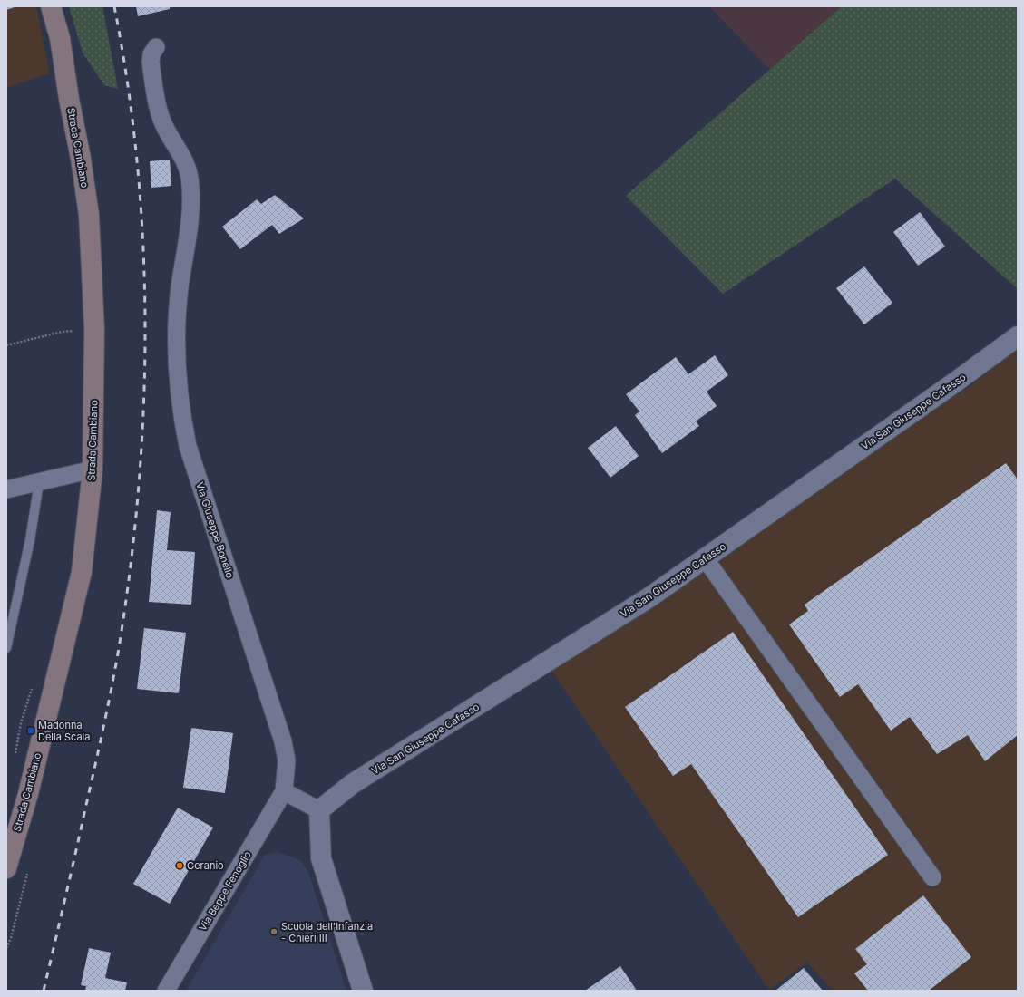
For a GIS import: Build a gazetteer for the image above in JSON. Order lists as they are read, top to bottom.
{
  "streets": {
    "main road": ["Strada Cambiano"],
    "street": ["Via San Giuseppe Cafasso", "Via Giuseppe Bonello", "Via Beppe Fenoglio"]
  },
  "crossings": [
    ["Via Giuseppe Bonello", "Via Beppe Fenoglio"]
  ],
  "places": {
    "transit": ["Madonna Della Scala"],
    "other": ["Geranio", "Scuola dell'Infanzia - Chieri III"]
  }
}
